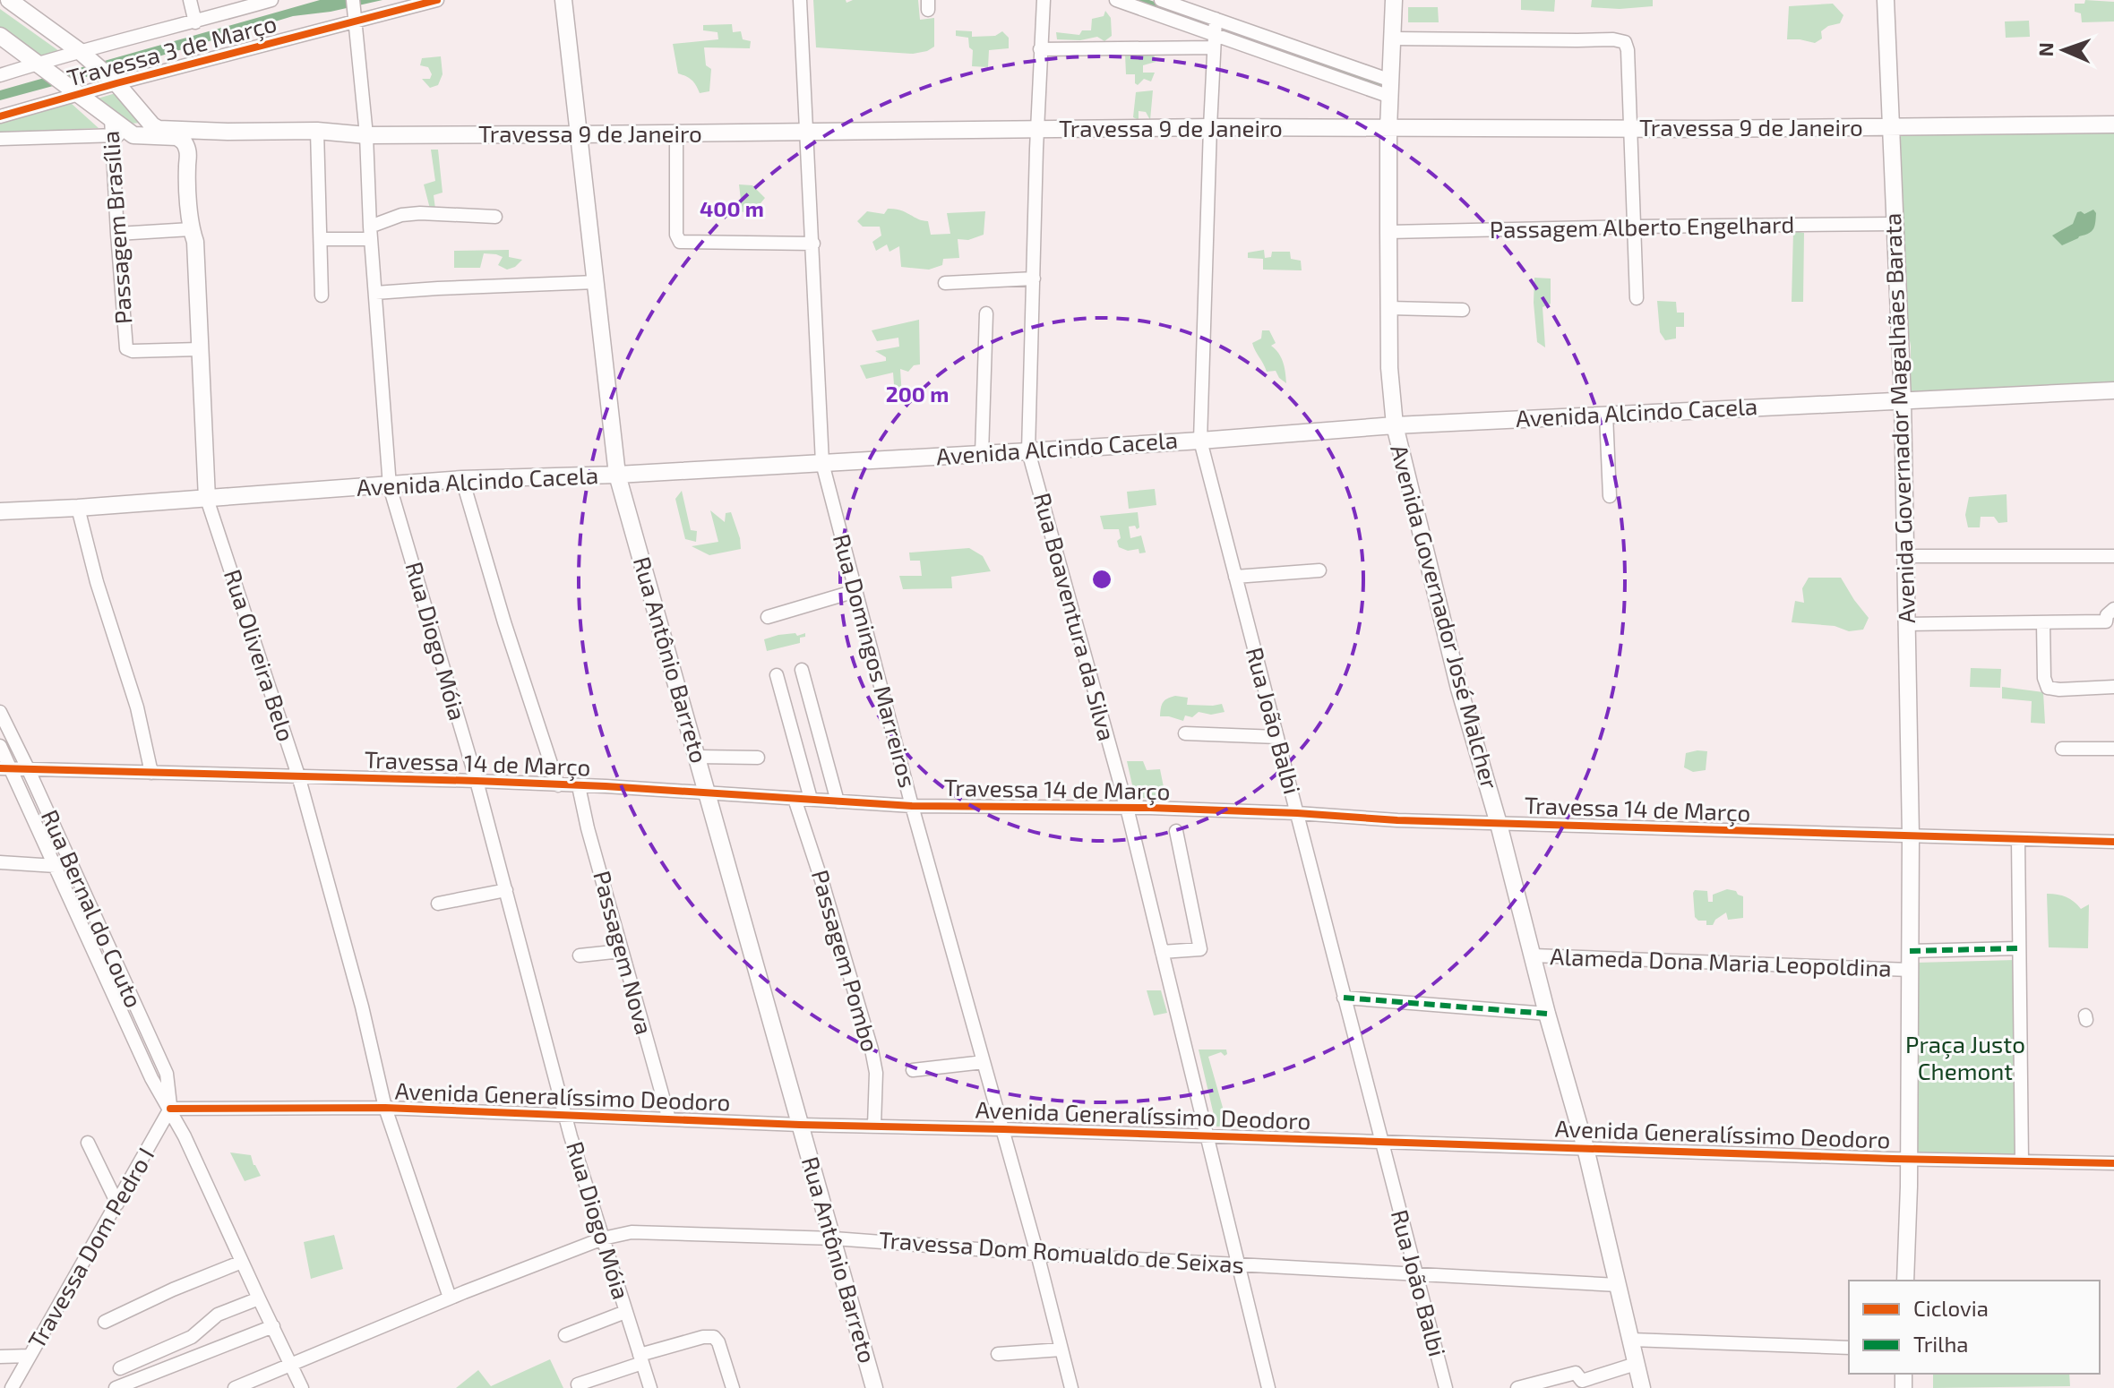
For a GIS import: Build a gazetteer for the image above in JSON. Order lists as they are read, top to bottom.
{
  "streets": {
    "main road": [
      "Travessa 9 de Janeiro",
      "Avenida Alcindo Cacela",
      "Avenida Governador Magalhães Barata",
      "Avenida Governador José Malcher",
      "Rua Oliveira Belo",
      "Rua Antônio Barreto"
    ],
    "street": [
      "Travessa 3 de Março",
      "Passagem Brasília",
      "Passagem Alberto Engelhard",
      "Rua Boaventura da Silva",
      "Rua Diogo Móia",
      "Rua Domingos Marreiros",
      "Rua João Balbi",
      "Travessa 14 de Março",
      "Rua Bernal do Couto",
      "Passagem Nova",
      "Passagem Pombo",
      "Alameda Dona Maria Leopoldina",
      "Avenida Generalíssimo Deodoro",
      "Travessa Dom Pedro I",
      "Travessa Dom Romualdo de Seixas"
    ]
  },
  "crossings": [
    ["Travessa 3 de Março", "Rua Diogo Móia"],
    ["Travessa 9 de Janeiro", "Avenida Governador Magalhães Barata"],
    ["Travessa 9 de Janeiro", "Rua Boaventura da Silva"],
    ["Travessa 9 de Janeiro", "Avenida Governador José Malcher"],
    ["Travessa 9 de Janeiro", "Rua Diogo Móia"],
    ["Travessa 9 de Janeiro", "Rua Antônio Barreto"],
    ["Travessa 9 de Janeiro", "Rua Domingos Marreiros"],
    ["Travessa 9 de Janeiro", "Rua João Balbi"],
    ["Passagem Brasília", "Rua Oliveira Belo"],
    ["Passagem Alberto Engelhard", "Avenida Governador Magalhães Barata"],
    ["Passagem Alberto Engelhard", "Avenida Governador José Malcher"],
    ["Avenida Alcindo Cacela", "Avenida Governador Magalhães Barata"],
    ["Avenida Alcindo Cacela", "Rua Boaventura da Silva"],
    ["Avenida Alcindo Cacela", "Avenida Governador José Malcher"],
    ["Avenida Alcindo Cacela", "Rua Diogo Móia"],
    ["Avenida Alcindo Cacela", "Rua Oliveira Belo"],
    ["Avenida Alcindo Cacela", "Rua Antônio Barreto"],
    ["Avenida Alcindo Cacela", "Rua Domingos Marreiros"],
    ["Avenida Alcindo Cacela", "Rua João Balbi"],
    ["Avenida Governador Magalhães Barata", "Travessa 14 de Março"],
    ["Avenida Governador Magalhães Barata", "Alameda Dona Maria Leopoldina"],
    ["Avenida Governador Magalhães Barata", "Avenida Generalíssimo Deodoro"],
    ["Rua Boaventura da Silva", "Travessa 14 de Março"],
    ["Rua Boaventura da Silva", "Avenida Generalíssimo Deodoro"],
    ["Rua Boaventura da Silva", "Travessa Dom Romualdo de Seixas"],
    ["Avenida Governador José Malcher", "Travessa 14 de Março"],
    ["Avenida Governador José Malcher", "Alameda Dona Maria Leopoldina"],
    ["Avenida Governador José Malcher", "Avenida Generalíssimo Deodoro"],
    ["Avenida Governador José Malcher", "Travessa Dom Romualdo de Seixas"],
    ["Rua Diogo Móia", "Travessa 14 de Março"],
    ["Rua Diogo Móia", "Avenida Generalíssimo Deodoro"],
    ["Rua Diogo Móia", "Travessa Dom Romualdo de Seixas"],
    ["Rua Oliveira Belo", "Travessa 14 de Março"],
    ["Rua Oliveira Belo", "Avenida Generalíssimo Deodoro"],
    ["Rua Oliveira Belo", "Travessa Dom Romualdo de Seixas"],
    ["Rua Antônio Barreto", "Travessa 14 de Março"],
    ["Rua Antônio Barreto", "Avenida Generalíssimo Deodoro"],
    ["Rua Antônio Barreto", "Travessa Dom Romualdo de Seixas"],
    ["Rua Domingos Marreiros", "Travessa 14 de Março"],
    ["Rua Domingos Marreiros", "Avenida Generalíssimo Deodoro"],
    ["Rua Domingos Marreiros", "Travessa Dom Romualdo de Seixas"],
    ["Rua João Balbi", "Travessa 14 de Março"],
    ["Rua João Balbi", "Avenida Generalíssimo Deodoro"],
    ["Rua João Balbi", "Travessa Dom Romualdo de Seixas"],
    ["Travessa 14 de Março", "Rua Bernal do Couto"],
    ["Travessa 14 de Março", "Passagem Nova"],
    ["Travessa 14 de Março", "Passagem Pombo"],
    ["Rua Bernal do Couto", "Avenida Generalíssimo Deodoro"],
    ["Rua Bernal do Couto", "Travessa Dom Pedro I"],
    ["Rua Bernal do Couto", "Travessa Dom Romualdo de Seixas"],
    ["Passagem Nova", "Avenida Generalíssimo Deodoro"],
    ["Passagem Pombo", "Avenida Generalíssimo Deodoro"],
    ["Avenida Generalíssimo Deodoro", "Travessa Dom Pedro I"]
  ],
  "parks": ["Praça Justo Chemont"],
  "legend": ["Ciclovia", "Trilha"],
  "north": "left",
  "rings": ["400 m", "200 m"]
}
